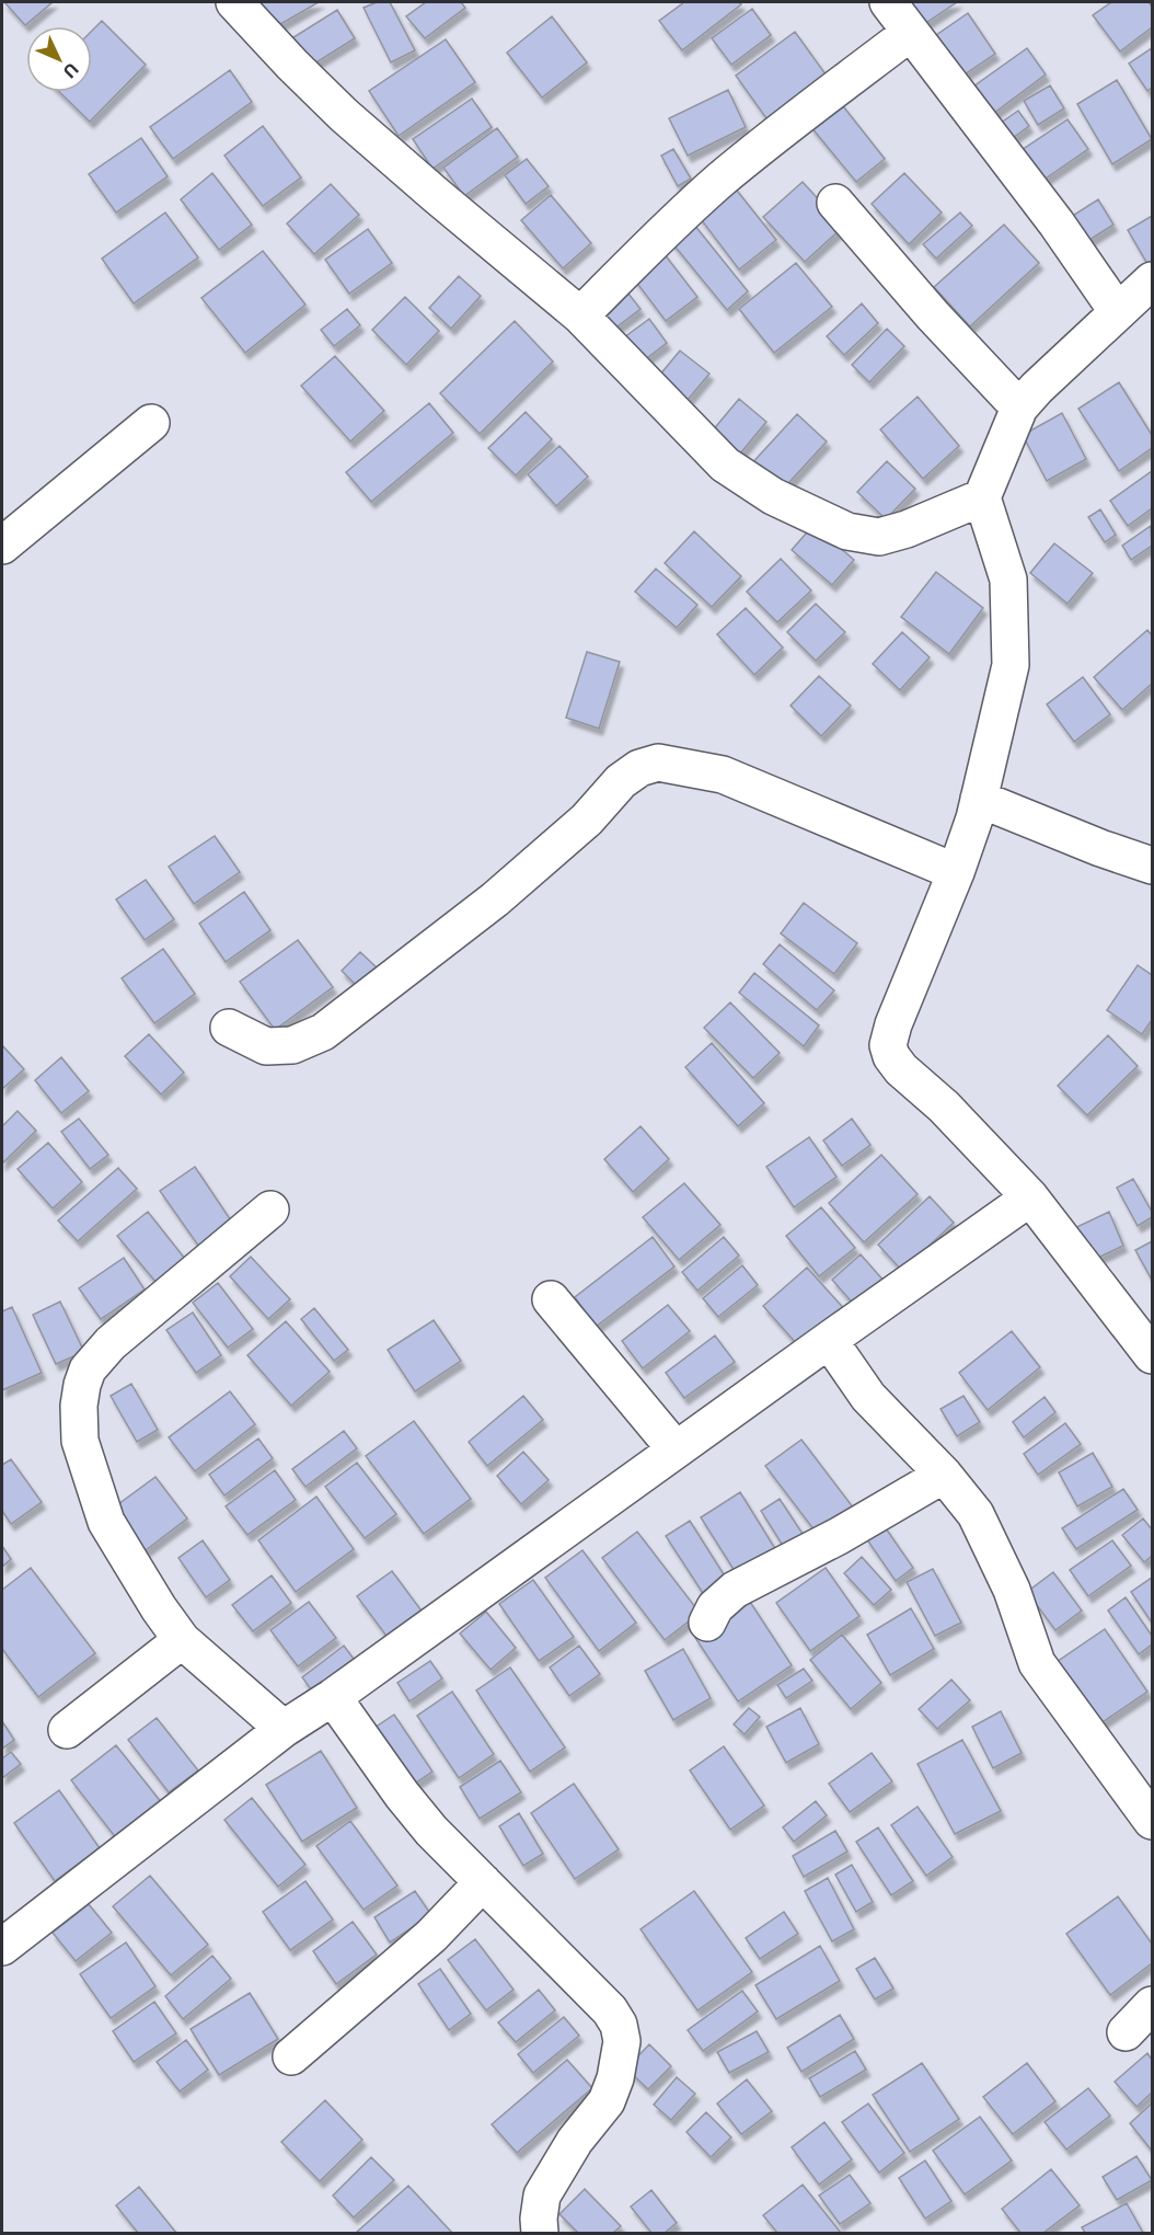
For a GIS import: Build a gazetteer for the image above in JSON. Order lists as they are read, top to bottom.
{
  "north": "bottom right"
}
